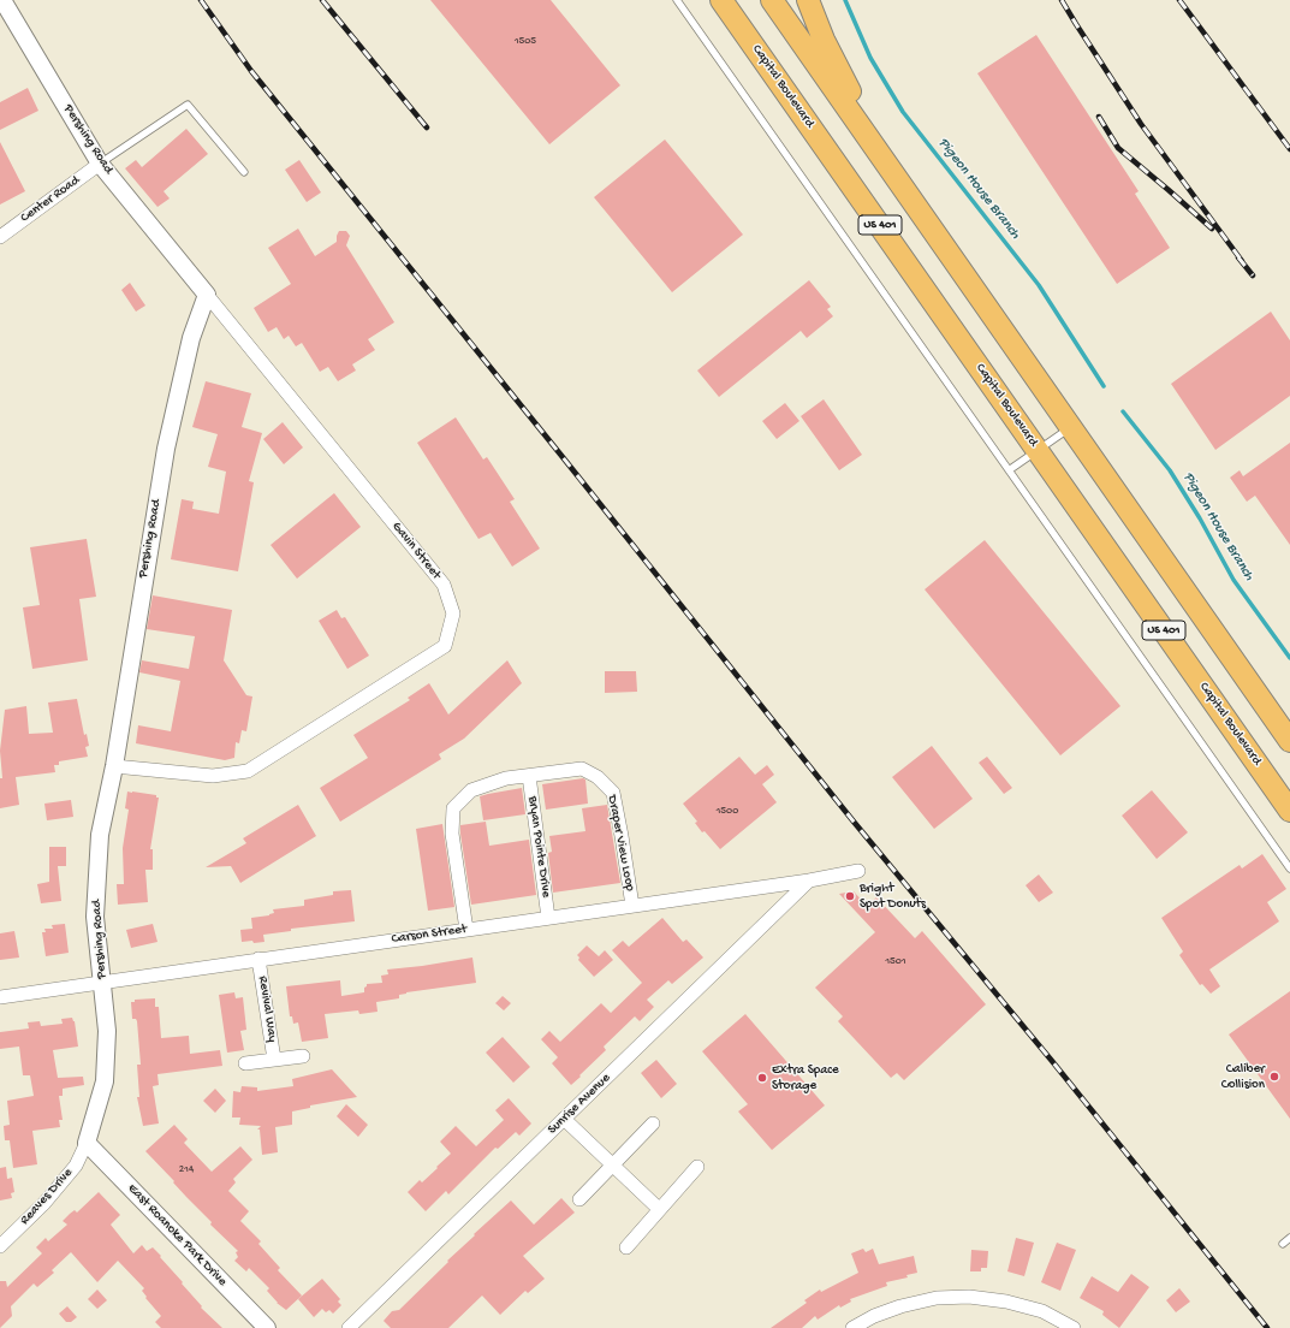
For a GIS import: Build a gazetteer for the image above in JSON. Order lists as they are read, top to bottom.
{
  "streets": {
    "main road": ["Capital Boulevard", "US 401"],
    "street": [
      "Pershing Road",
      "Center Road",
      "Gavin Street",
      "Draper View Loop",
      "Bryan Pointe Drive",
      "Carson Street",
      "Revival Way",
      "Sunrise Avenue",
      "Reaves Drive",
      "East Roanoke Park Drive"
    ]
  },
  "crossings": [
    ["Pershing Road", "Center Road"],
    ["Pershing Road", "Gavin Street"],
    ["Pershing Road", "Carson Street"],
    ["Pershing Road", "Reaves Drive"],
    ["Pershing Road", "East Roanoke Park Drive"],
    ["Draper View Loop", "Bryan Pointe Drive"],
    ["Draper View Loop", "Carson Street"],
    ["Bryan Pointe Drive", "Carson Street"],
    ["Carson Street", "Revival Way"],
    ["Carson Street", "Sunrise Avenue"],
    ["Reaves Drive", "East Roanoke Park Drive"]
  ],
  "water": ["Pigeon House Branch"],
  "places": ["Bright Spot Donuts", "Caliber Collision", "Extra Space Storage"],
  "house_numbers": [
    "1505",
    "1500",
    "1501",
    "214"
  ]
}
